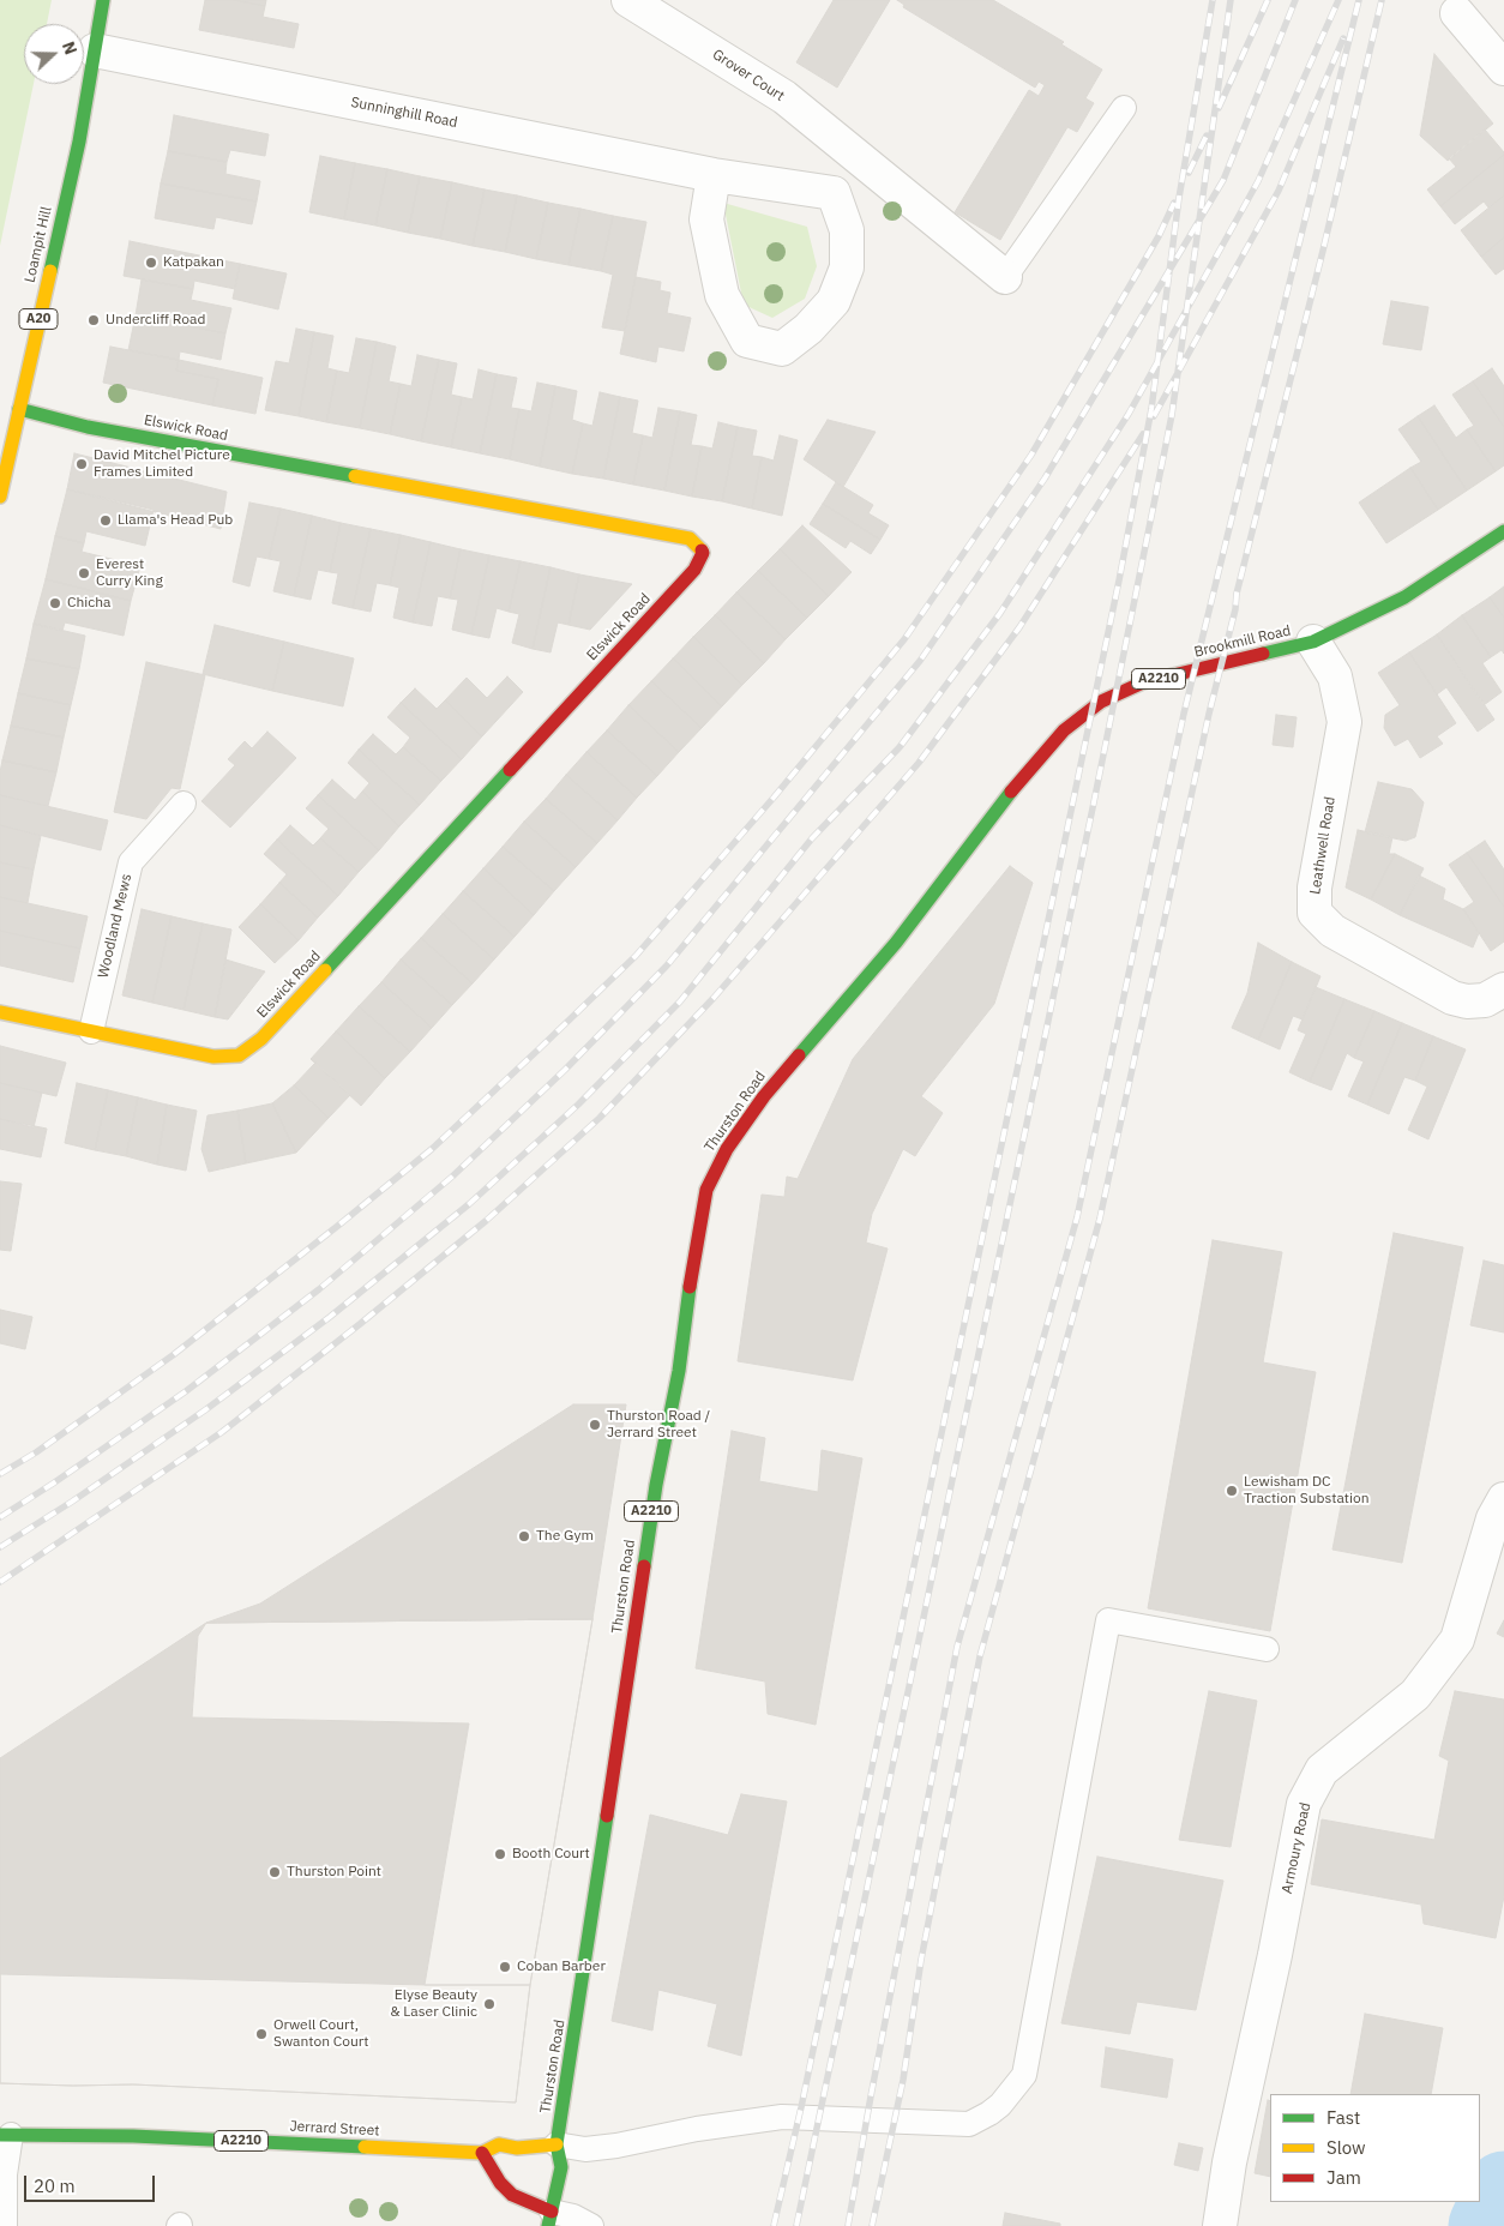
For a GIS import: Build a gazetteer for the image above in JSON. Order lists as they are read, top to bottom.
{
  "streets": {
    "main road": [
      "Loampit Hill",
      "A20",
      "Elswick Road",
      "Brookmill Road",
      "A2210",
      "Thurston Road",
      "Jerrard Street"
    ],
    "street": [
      "Grover Court",
      "Sunninghill Road",
      "Leathwell Road",
      "Armoury Road"
    ],
    "lane": ["Woodland Mews"]
  },
  "crossings": [
    ["Sunninghill Road", "Loampit Hill"],
    ["Loampit Hill", "Elswick Road"],
    ["Elswick Road", "Woodland Mews"],
    ["Brookmill Road", "Leathwell Road"],
    ["Brookmill Road", "Thurston Road"],
    ["Thurston Road", "Jerrard Street"]
  ],
  "places": [
    "Katpakan",
    "Undercliff Road",
    "David Mitchel Picture Frames Limited",
    "Llama's Head Pub",
    "Everest Curry King",
    "Chicha",
    "Thurston Road / Jerrard Street",
    "Lewisham DC Traction Substation",
    "The Gym",
    "Booth Court",
    "Thurston Point",
    "Coban Barber",
    "Elyse Beauty & Laser Clinic",
    "Orwell Court, Swanton Court"
  ],
  "legend": ["Fast", "Slow", "Jam"],
  "scale_bar": "20 m",
  "north": "right"
}
